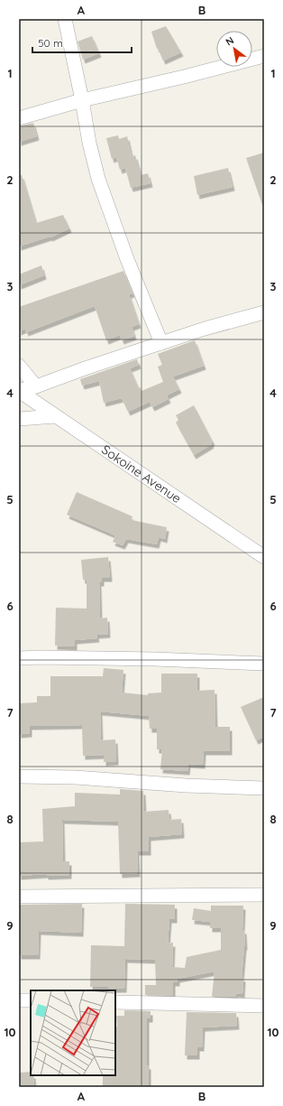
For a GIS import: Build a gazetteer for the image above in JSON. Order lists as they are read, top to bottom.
{
  "streets": {
    "street": ["Sokoine Avenue"]
  },
  "scale_bar": "50 m",
  "north": "top left",
  "grid": {
    "columns": ["A", "B"],
    "rows": [
      "1",
      "2",
      "3",
      "4",
      "5",
      "6",
      "7",
      "8",
      "9",
      "10"
    ]
  }
}
